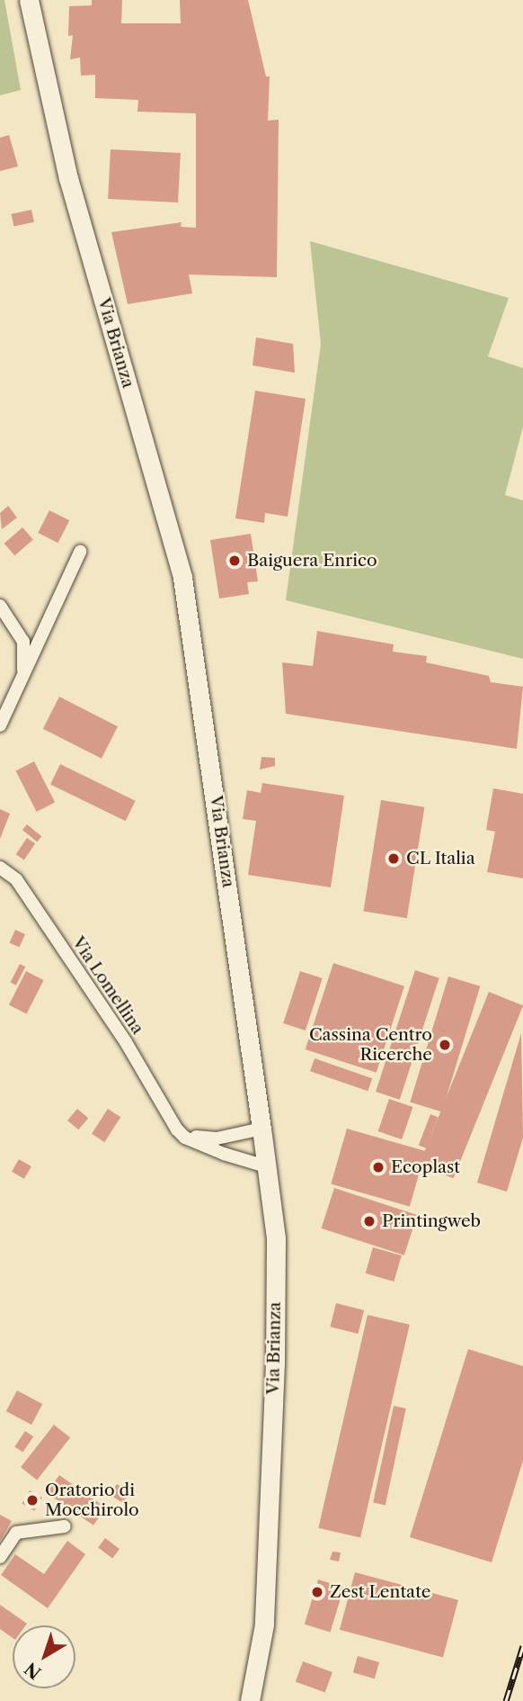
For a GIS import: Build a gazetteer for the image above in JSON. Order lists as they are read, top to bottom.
{
  "streets": {
    "street": ["Via Brianza", "Via Lomellina"]
  },
  "crossings": [
    ["Via Brianza", "Via Lomellina"]
  ],
  "places": [
    "Baiguera Enrico",
    "CL Italia",
    "Cassina Centro Ricerche",
    "Ecoplast",
    "Printingweb",
    "Oratorio di Mocchirolo",
    "Zest Lentate"
  ],
  "north": "bottom left"
}
